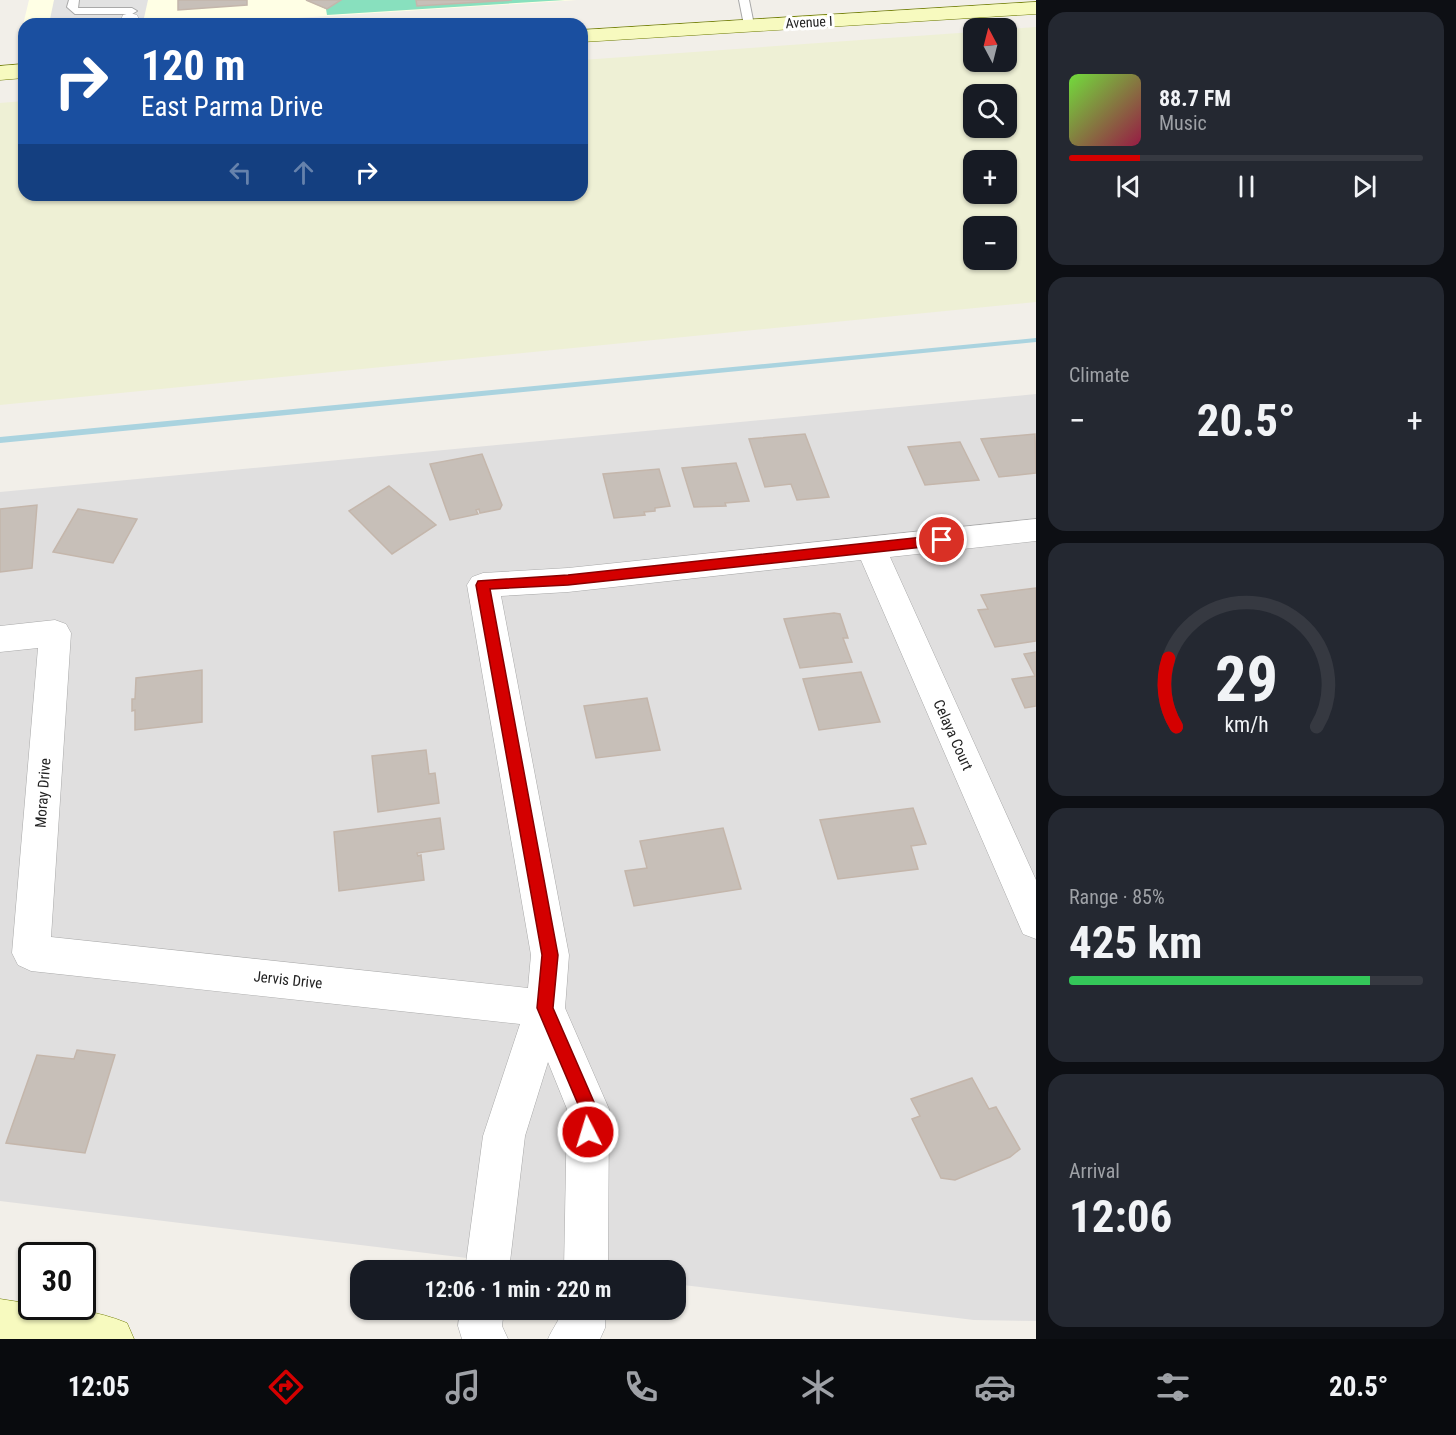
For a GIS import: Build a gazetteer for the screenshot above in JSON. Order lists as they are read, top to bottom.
{
  "streets": {
    "main road": ["Avenue I"],
    "street": ["Celaya Court", "Moray Drive", "Jervis Drive"]
  },
  "crossings": [
    ["Moray Drive", "Jervis Drive"]
  ],
  "north": "top",
  "page": {
    "map_buttons": ["+", "−"],
    "turn": ["120 m", "East Parma Drive"],
    "song": ["88.7 FM", "Music"],
    "tile": [
      "Climate",
      ["Range · 85%", "425 km"],
      ["Arrival", "12:06"]
    ],
    "heat": ["−", "20.5°", "+"],
    "limit": "30",
    "trip": "12:06 · 1 min · 220 m",
    "tabs": ["12:05", "20.5°"],
    "gauge": ["29", "km/h"]
  }
}
